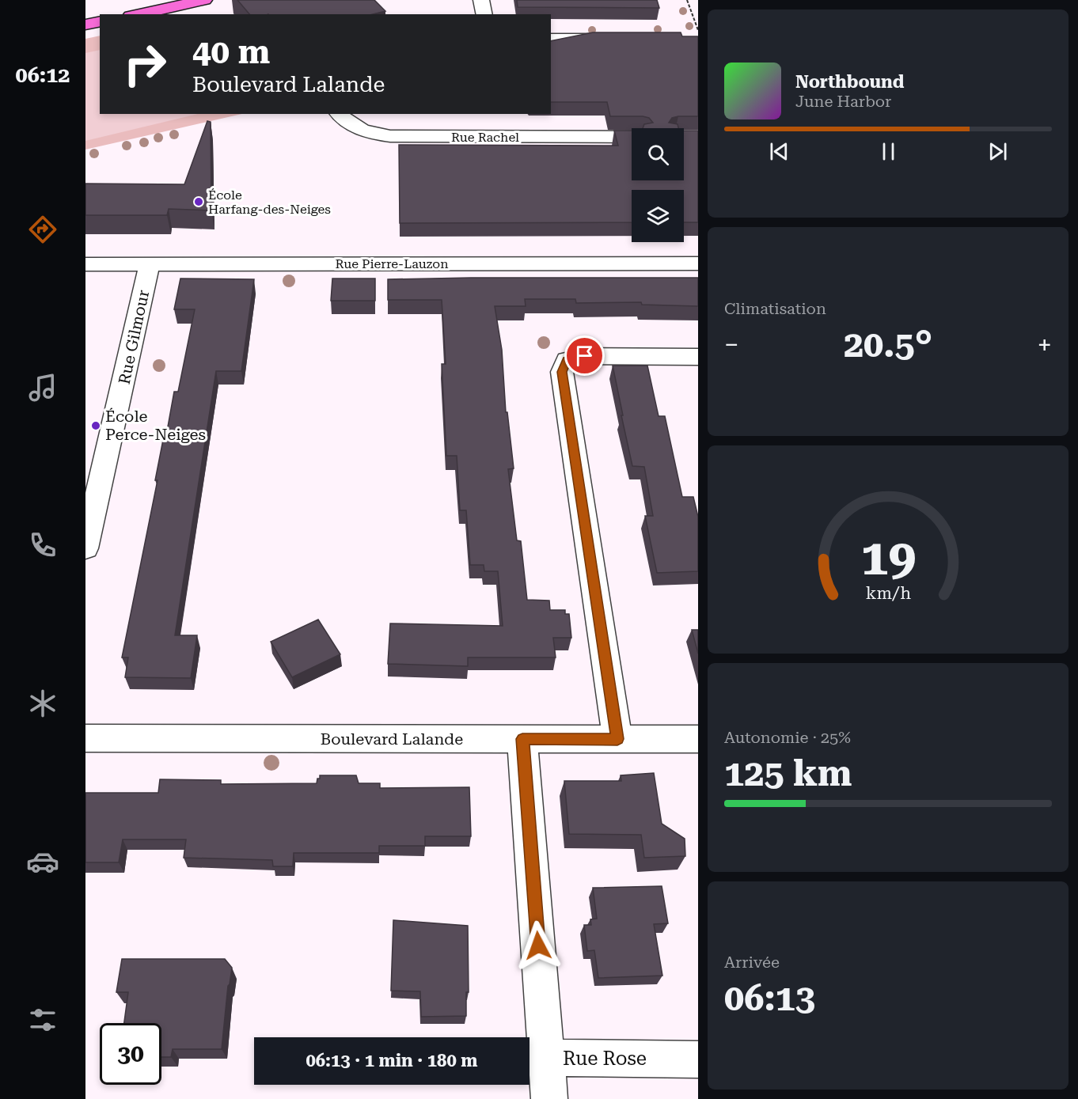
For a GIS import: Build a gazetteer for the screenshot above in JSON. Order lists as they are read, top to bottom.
{
  "streets": {
    "street": [
      "Rue Rachel",
      "Rue Pierre-Lauzon",
      "Rue Gilmour",
      "Boulevard Lalande",
      "Rue Rose"
    ]
  },
  "crossings": [
    ["Rue Pierre-Lauzon", "Rue Gilmour"],
    ["Boulevard Lalande", "Rue Rose"]
  ],
  "places": ["École Harfang-des-Neiges", "École Perce-Neiges"],
  "page": {
    "tabs": "06:12",
    "turn": ["40 m", "Boulevard Lalande"],
    "song": ["Northbound", "June Harbor"],
    "tile": [
      "Climatisation",
      ["Autonomie · 25%", "125 km"],
      ["Arrivée", "06:13"]
    ],
    "heat": ["−", "20.5°", "+"],
    "limit": "30",
    "trip": "06:13 · 1 min · 180 m",
    "gauge": ["19", "km/h"]
  }
}
